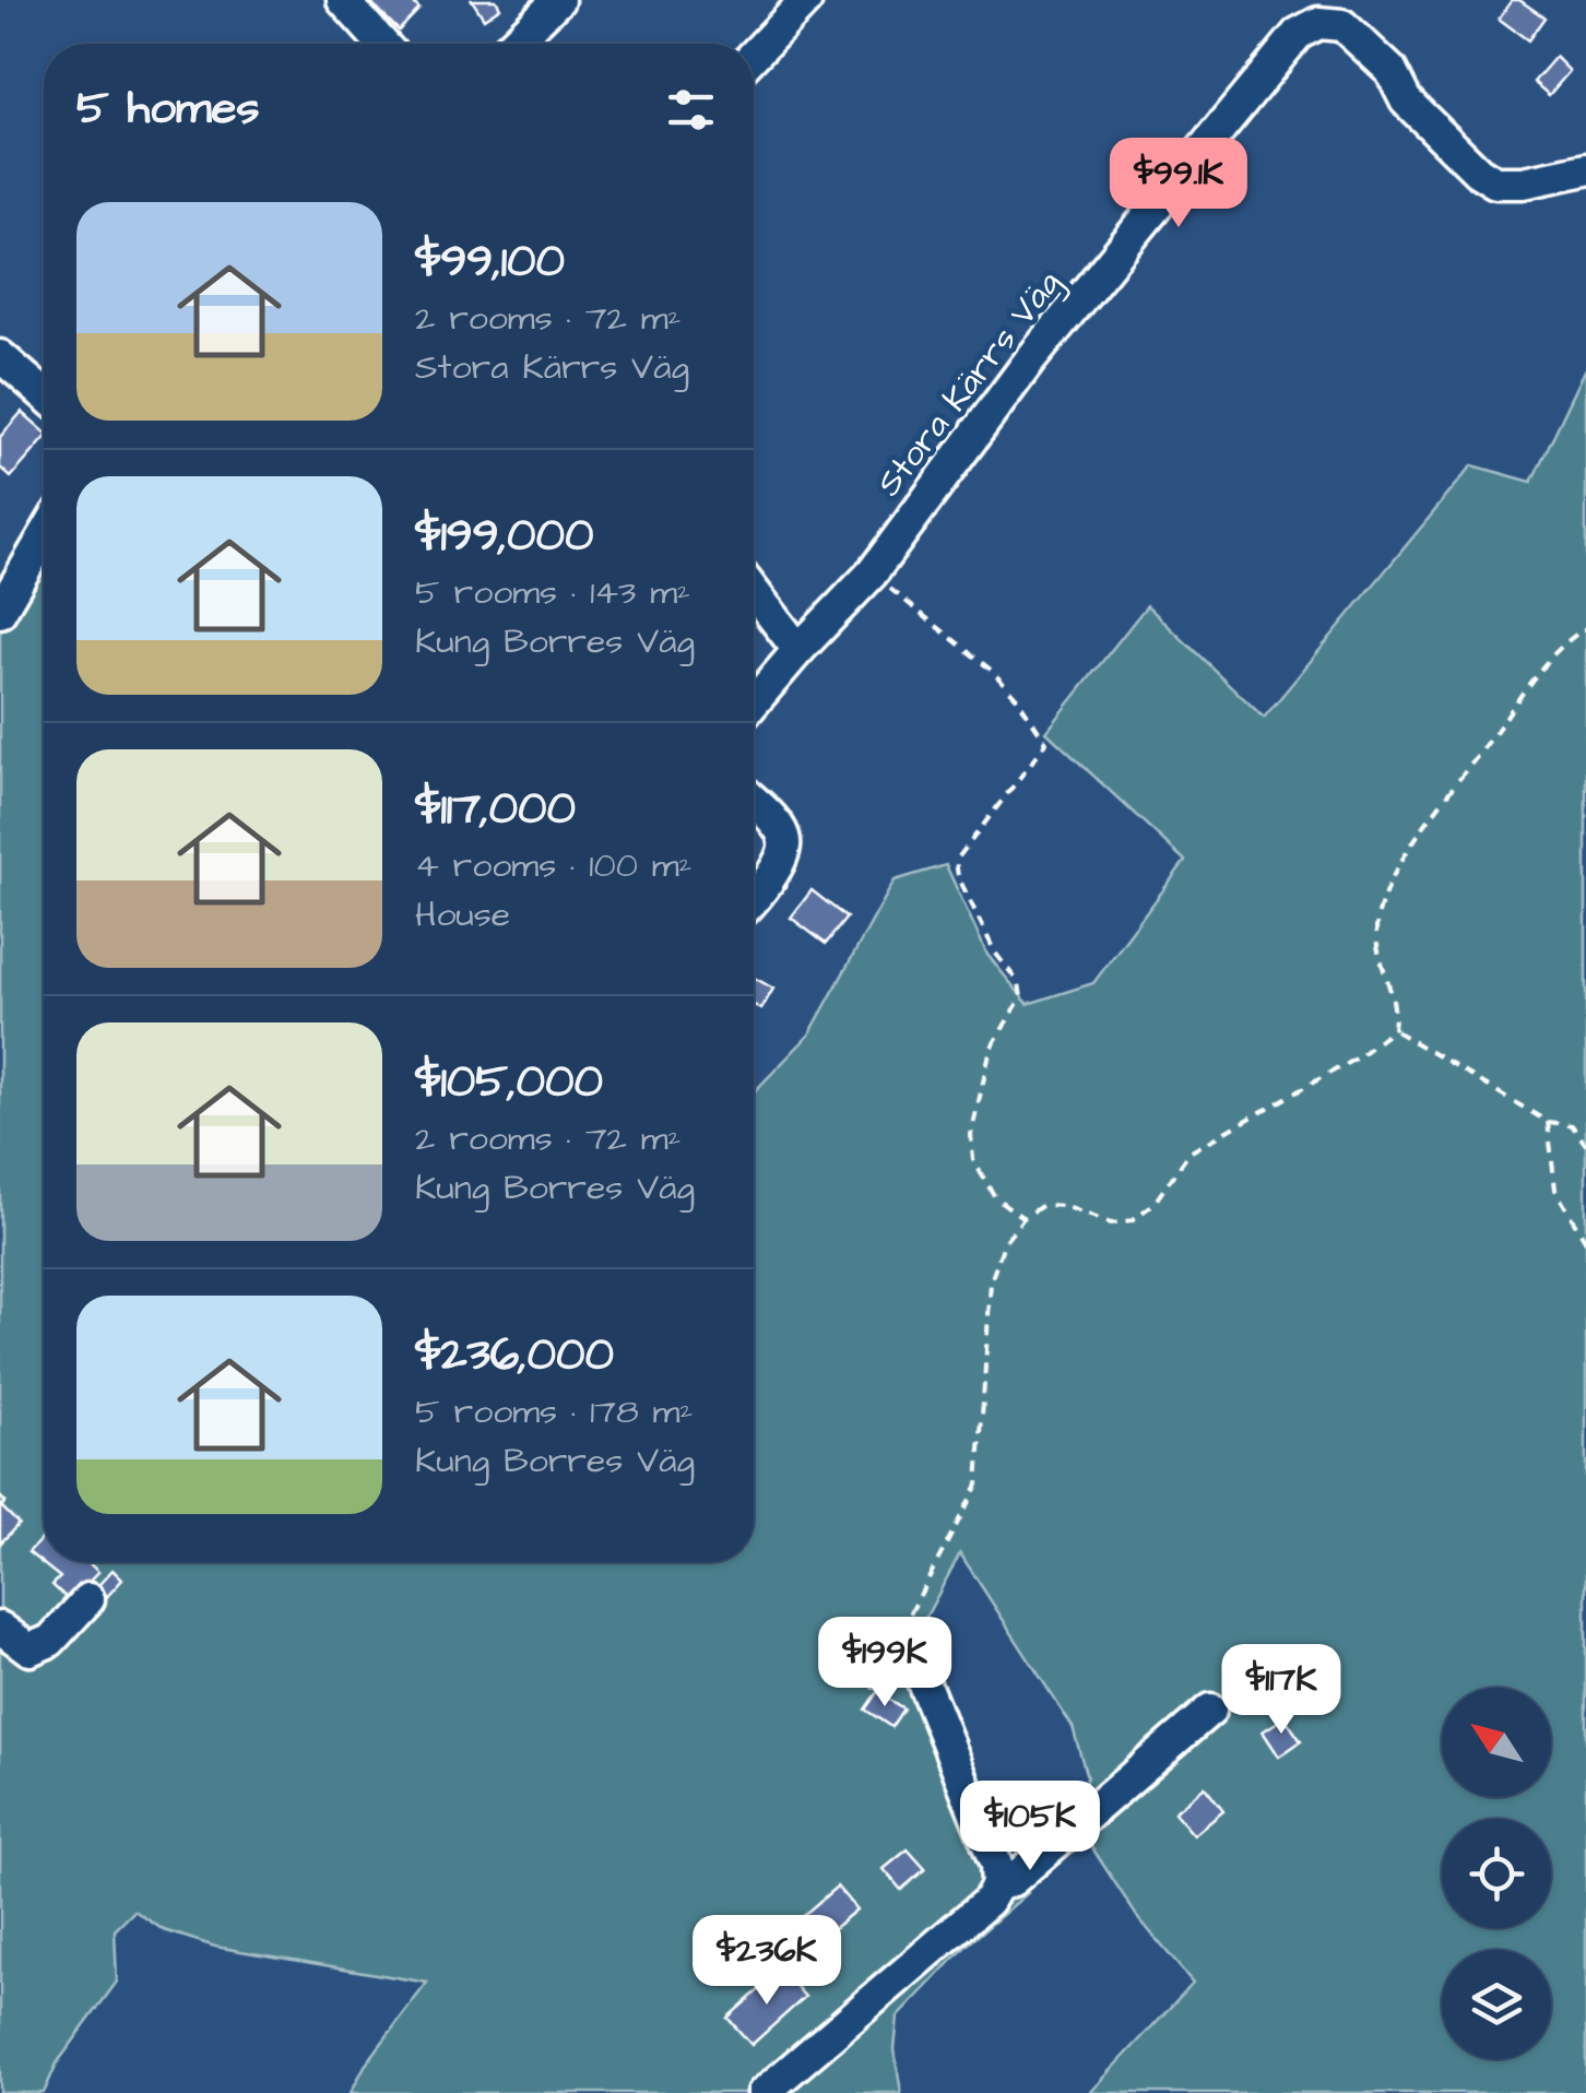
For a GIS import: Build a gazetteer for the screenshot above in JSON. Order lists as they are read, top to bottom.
{
  "streets": {
    "street": ["Stora Kärrs Väg"]
  },
  "north": "top left",
  "page": {
    "heading": "5 homes",
    "price": [
      "$99.1K",
      "$199K",
      "$117K",
      "$105K",
      "$236K"
    ],
    "list": [
      {
        "name": "$99,100",
        "note": "2 rooms · 72 m² · Stora Kärrs Väg"
      },
      {
        "name": "$199,000",
        "note": "5 rooms · 143 m² · Kung Borres Väg"
      },
      {
        "name": "$117,000",
        "note": "4 rooms · 100 m² · House"
      },
      {
        "name": "$105,000",
        "note": "2 rooms · 72 m² · Kung Borres Väg"
      },
      {
        "name": "$236,000",
        "note": "5 rooms · 178 m² · Kung Borres Väg"
      }
    ]
  }
}
